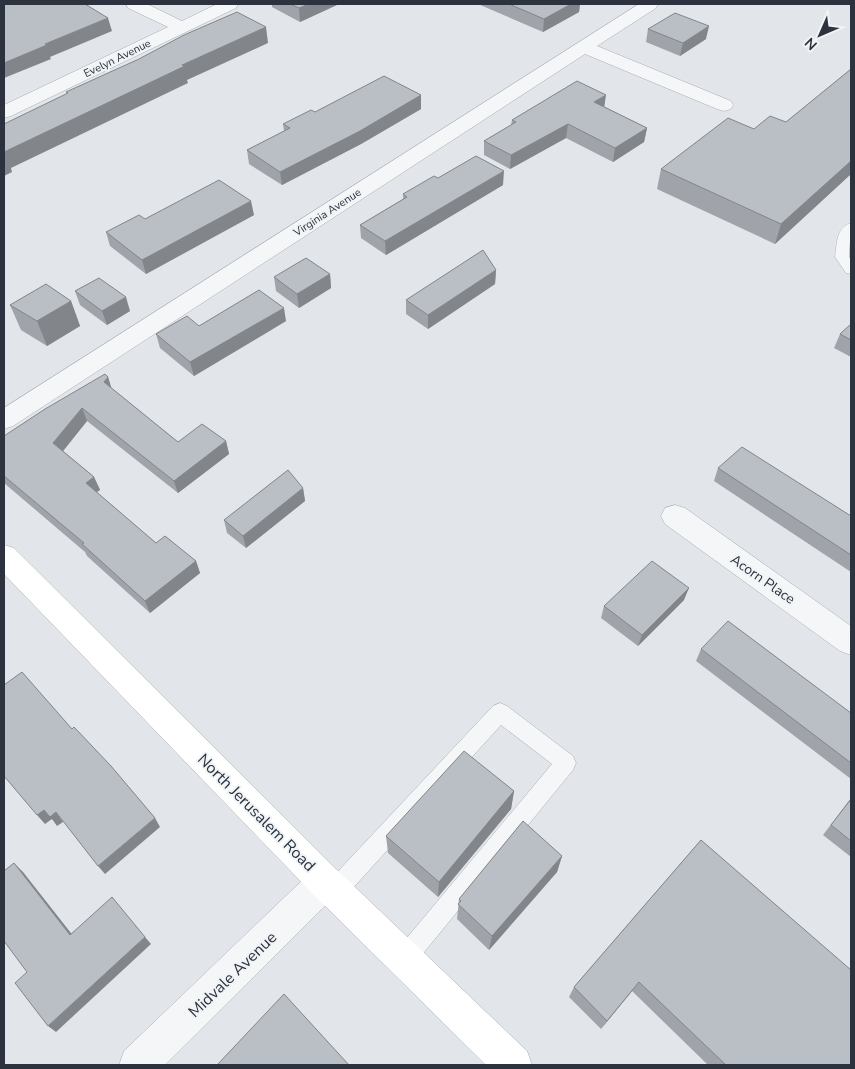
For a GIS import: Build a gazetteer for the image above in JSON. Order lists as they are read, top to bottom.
{
  "streets": {
    "main road": ["North Jerusalem Road"],
    "street": [
      "Evelyn Avenue",
      "Virginia Avenue",
      "Acorn Place",
      "Midvale Avenue"
    ]
  },
  "crossings": [
    ["North Jerusalem Road", "Midvale Avenue"]
  ],
  "north": "bottom left"
}
